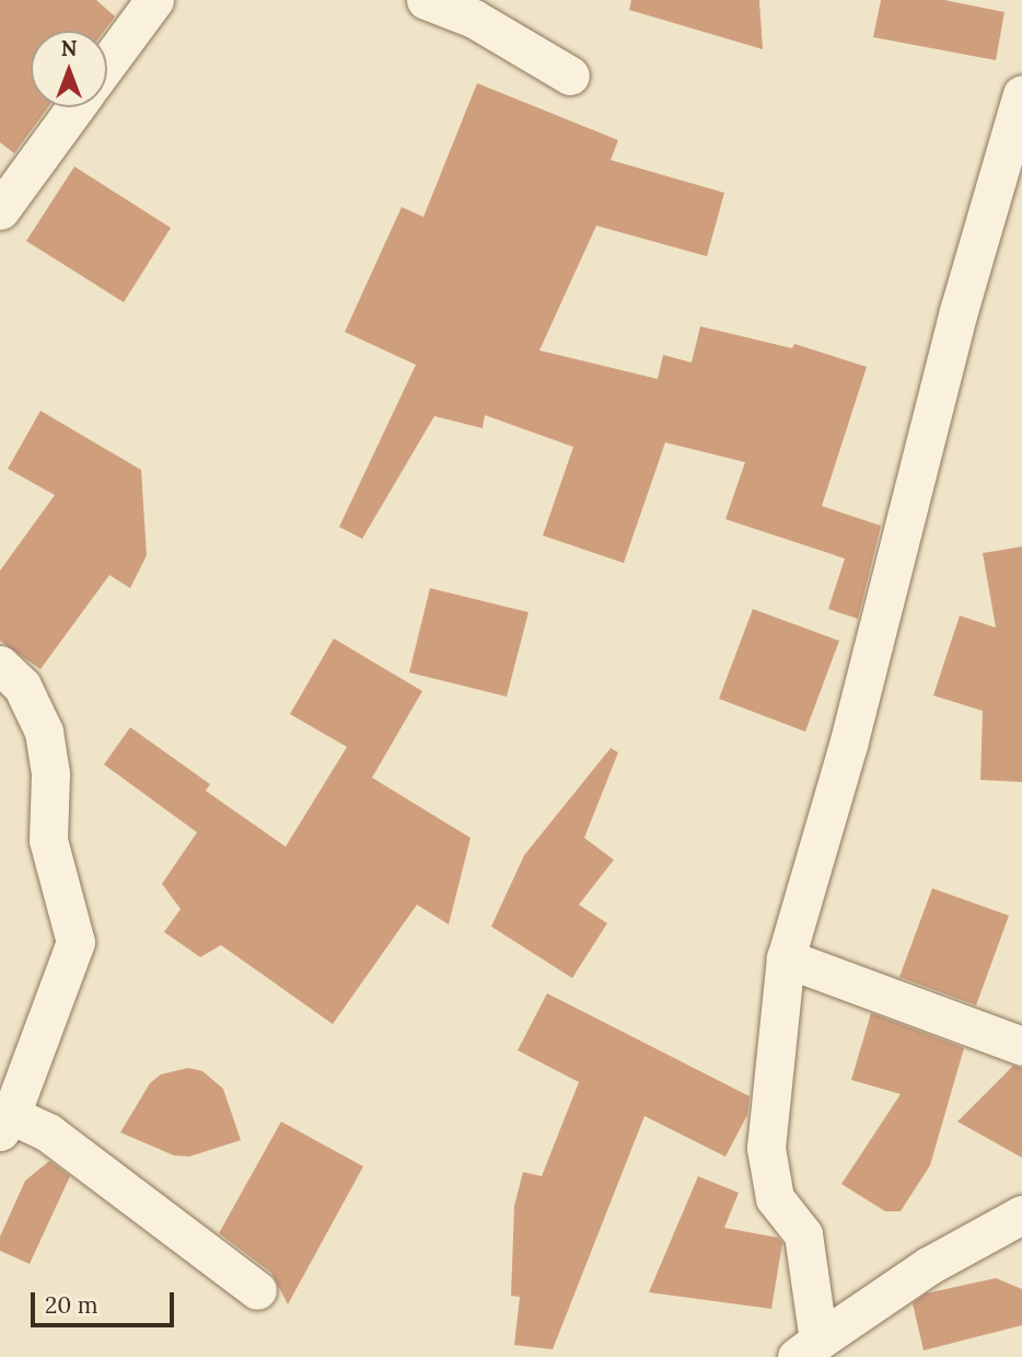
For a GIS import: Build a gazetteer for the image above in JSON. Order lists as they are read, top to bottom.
{
  "scale_bar": "20 m",
  "north": "top"
}
